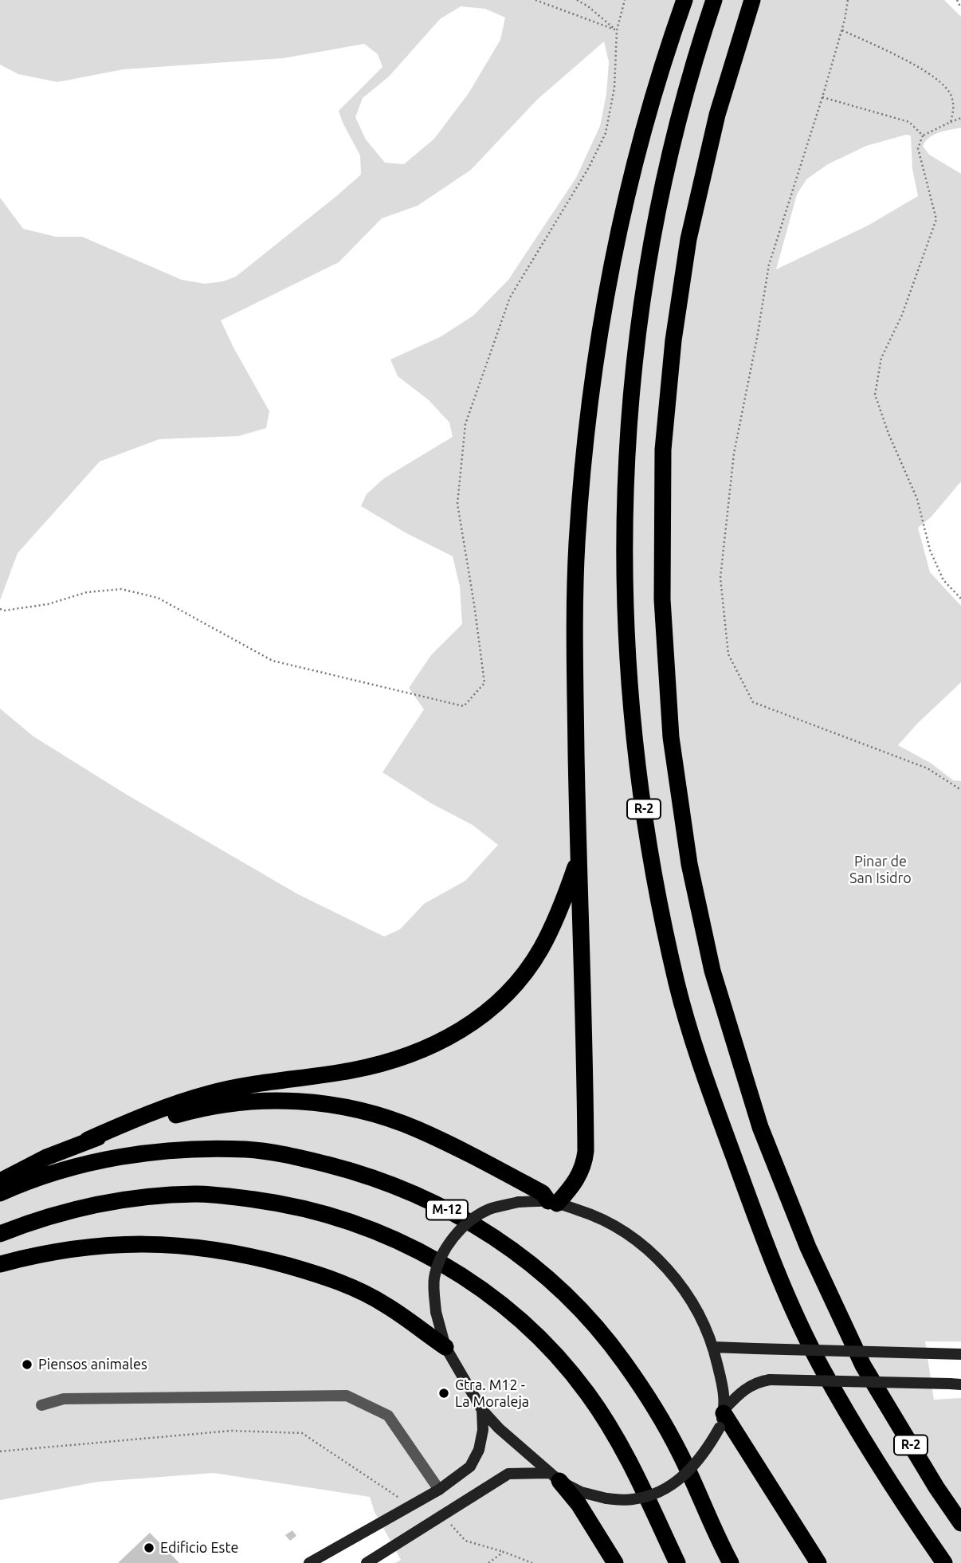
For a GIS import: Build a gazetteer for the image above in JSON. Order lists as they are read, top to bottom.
{
  "streets": {
    "highway": ["R-2", "M-12"]
  },
  "parks": ["Pinar de San Isidro"],
  "places": ["Piensos animales", "Ctra. M12 - La Moraleja", "Edificio Este"]
}
